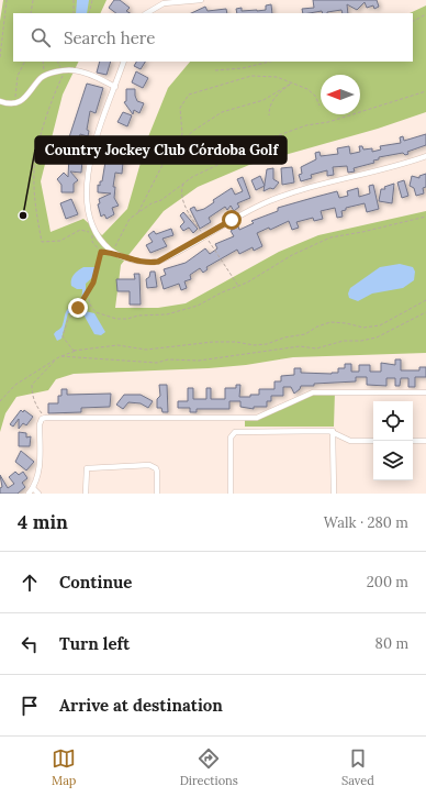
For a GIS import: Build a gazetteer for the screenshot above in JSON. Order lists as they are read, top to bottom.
{
  "places": ["Country Jockey Club Córdoba Golf"],
  "north": "left",
  "page": {
    "search": "Search here",
    "heading": ["4 min", "Walk · 280 m"],
    "list": [
      ["Continue", "200 m"],
      ["Turn left", "80 m"],
      "Arrive at destination"
    ],
    "nav": ["Map", "Directions", "Saved"]
  }
}
